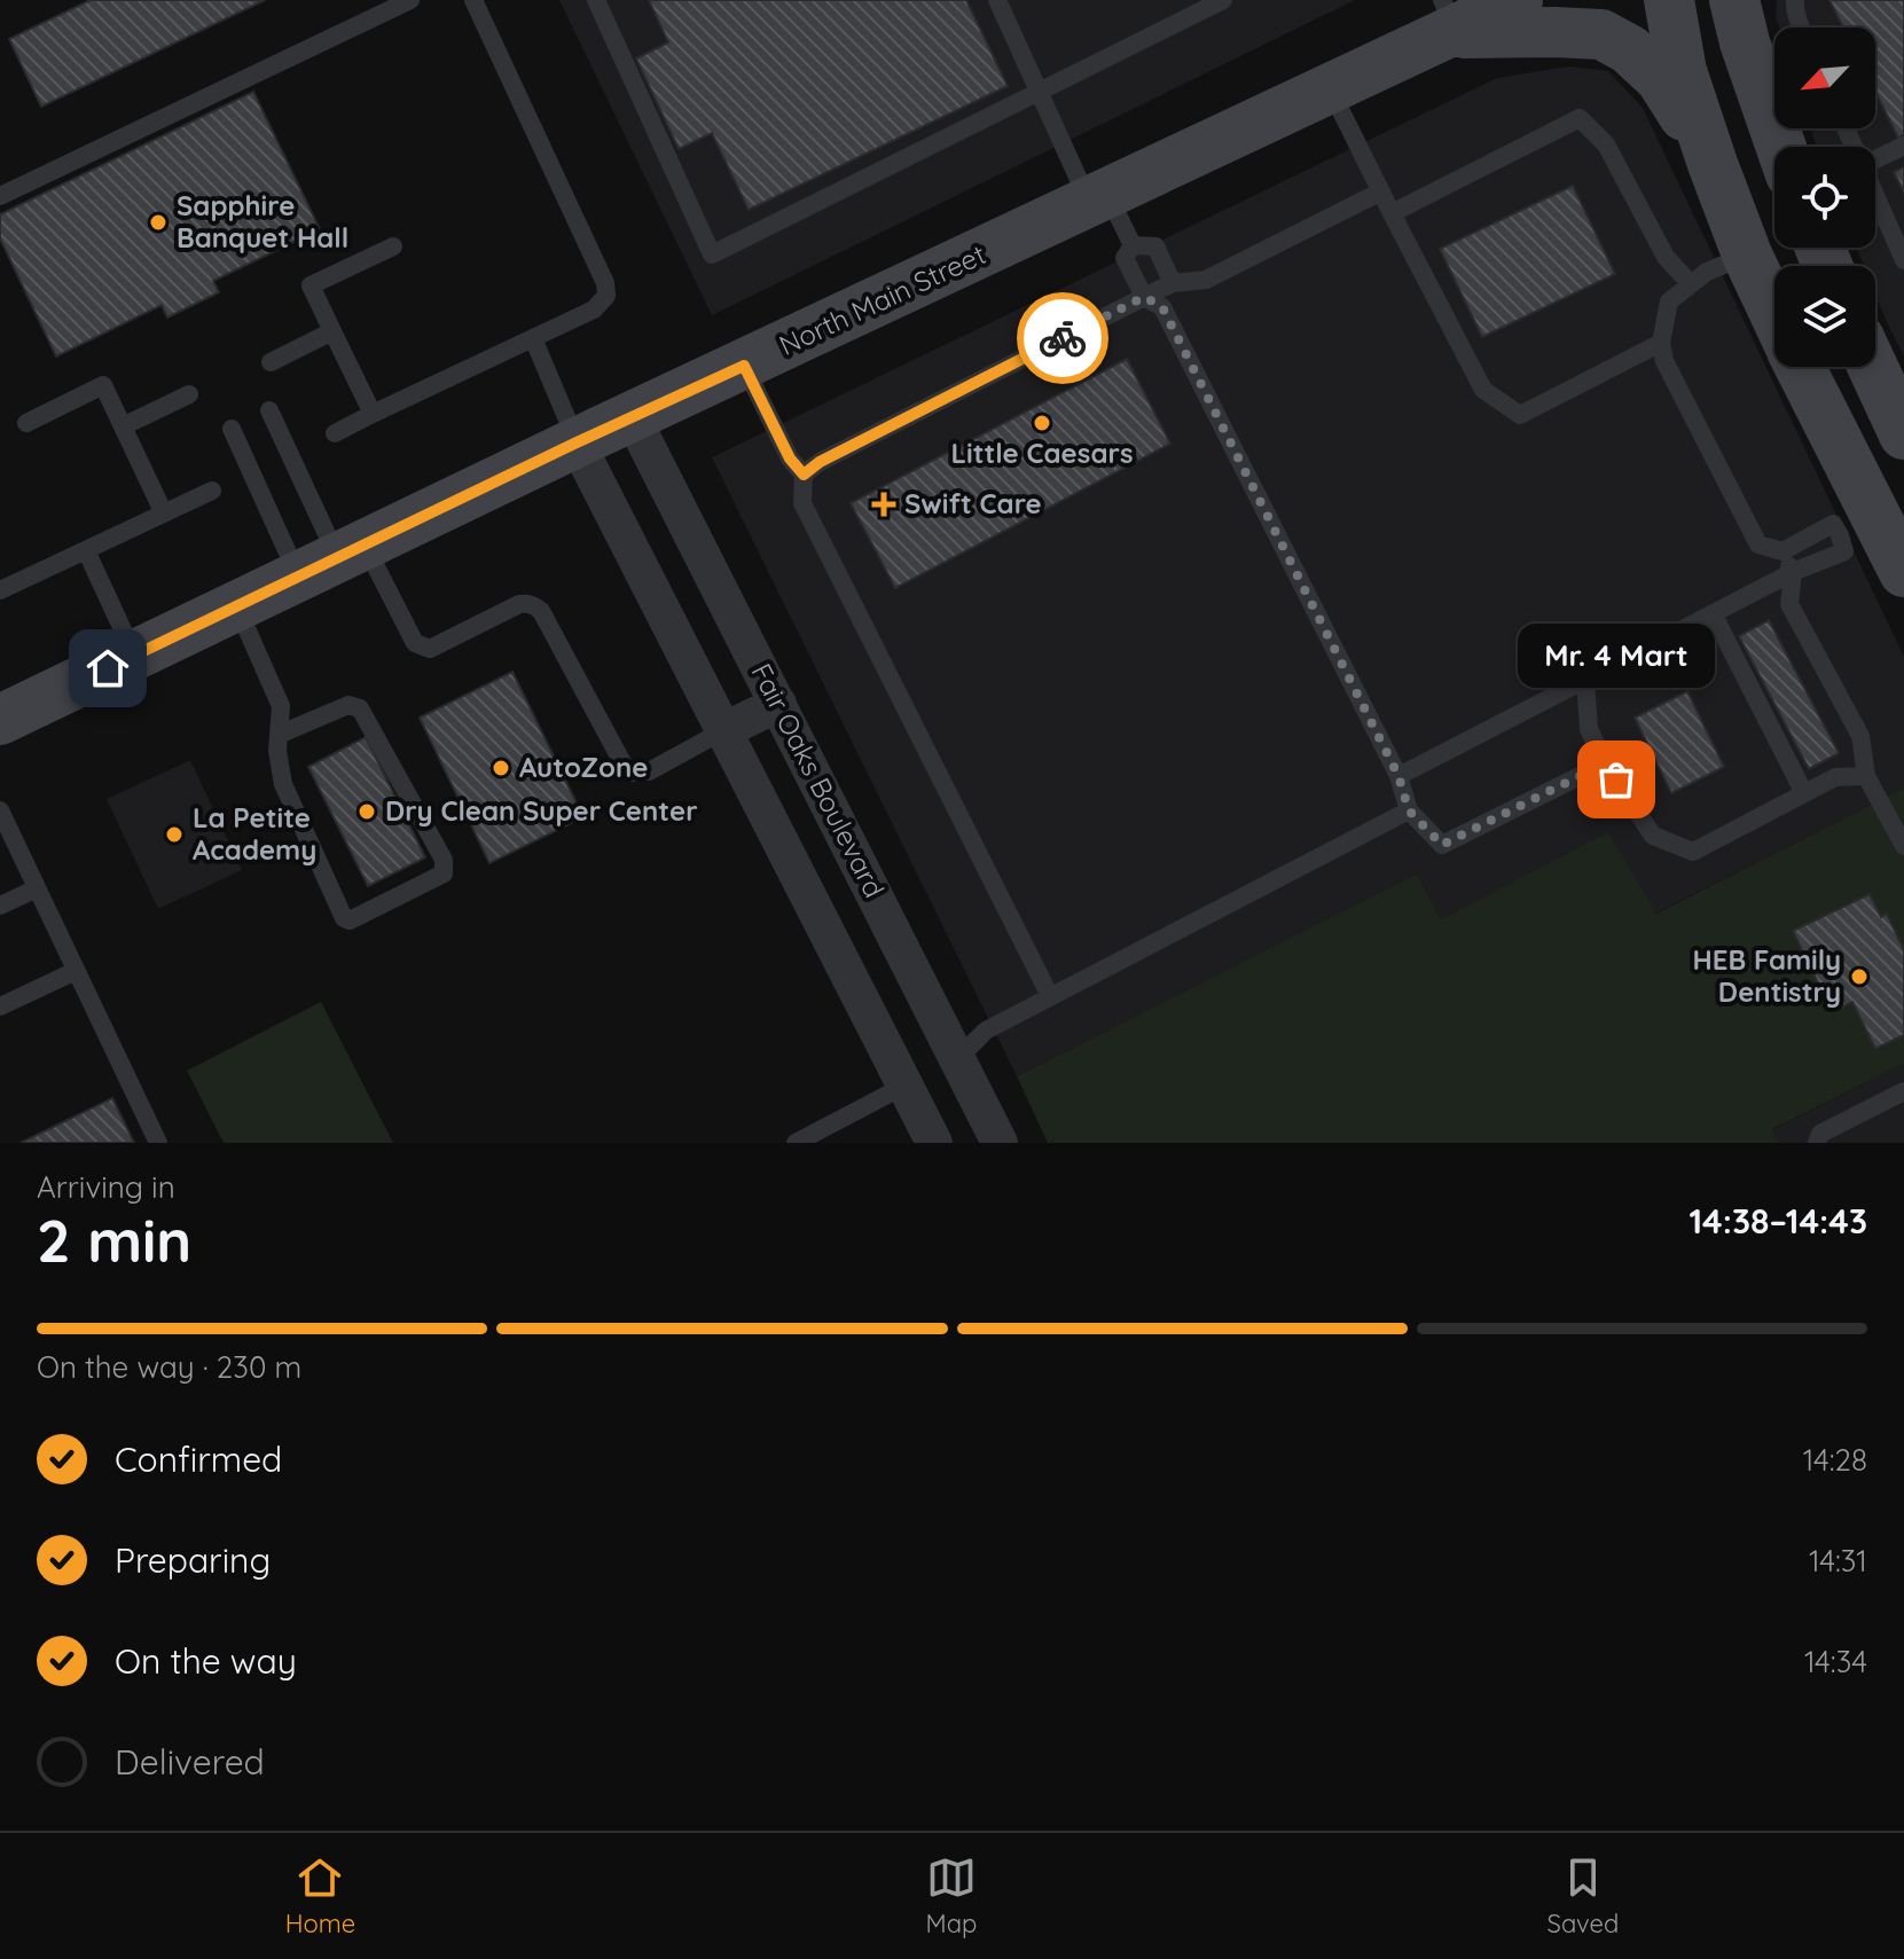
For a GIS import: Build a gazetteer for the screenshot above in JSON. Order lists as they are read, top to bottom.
{
  "streets": {
    "main road": ["North Main Street"],
    "street": ["Fair Oaks Boulevard"]
  },
  "crossings": [
    ["North Main Street", "Fair Oaks Boulevard"]
  ],
  "places": {
    "other": [
      "Sapphire Banquet Hall",
      "Little Caesars",
      "AutoZone",
      "Mr. 4 Mart",
      "Dry Clean Super Center",
      "La Petite Academy",
      "HEB Family Dentistry"
    ],
    "health": ["Swift Care"]
  },
  "north": "bottom left",
  "page": {
    "bubble": "Mr. 4 Mart",
    "heading": ["2 min", "Arriving in", "14:38–14:43"],
    "bar": "On the way · 230 m",
    "list": [
      ["Confirmed", "14:28"],
      ["Preparing", "14:31"],
      ["On the way", "14:34"],
      "Delivered"
    ],
    "tabs": ["Home", "Map", "Saved"]
  }
}
